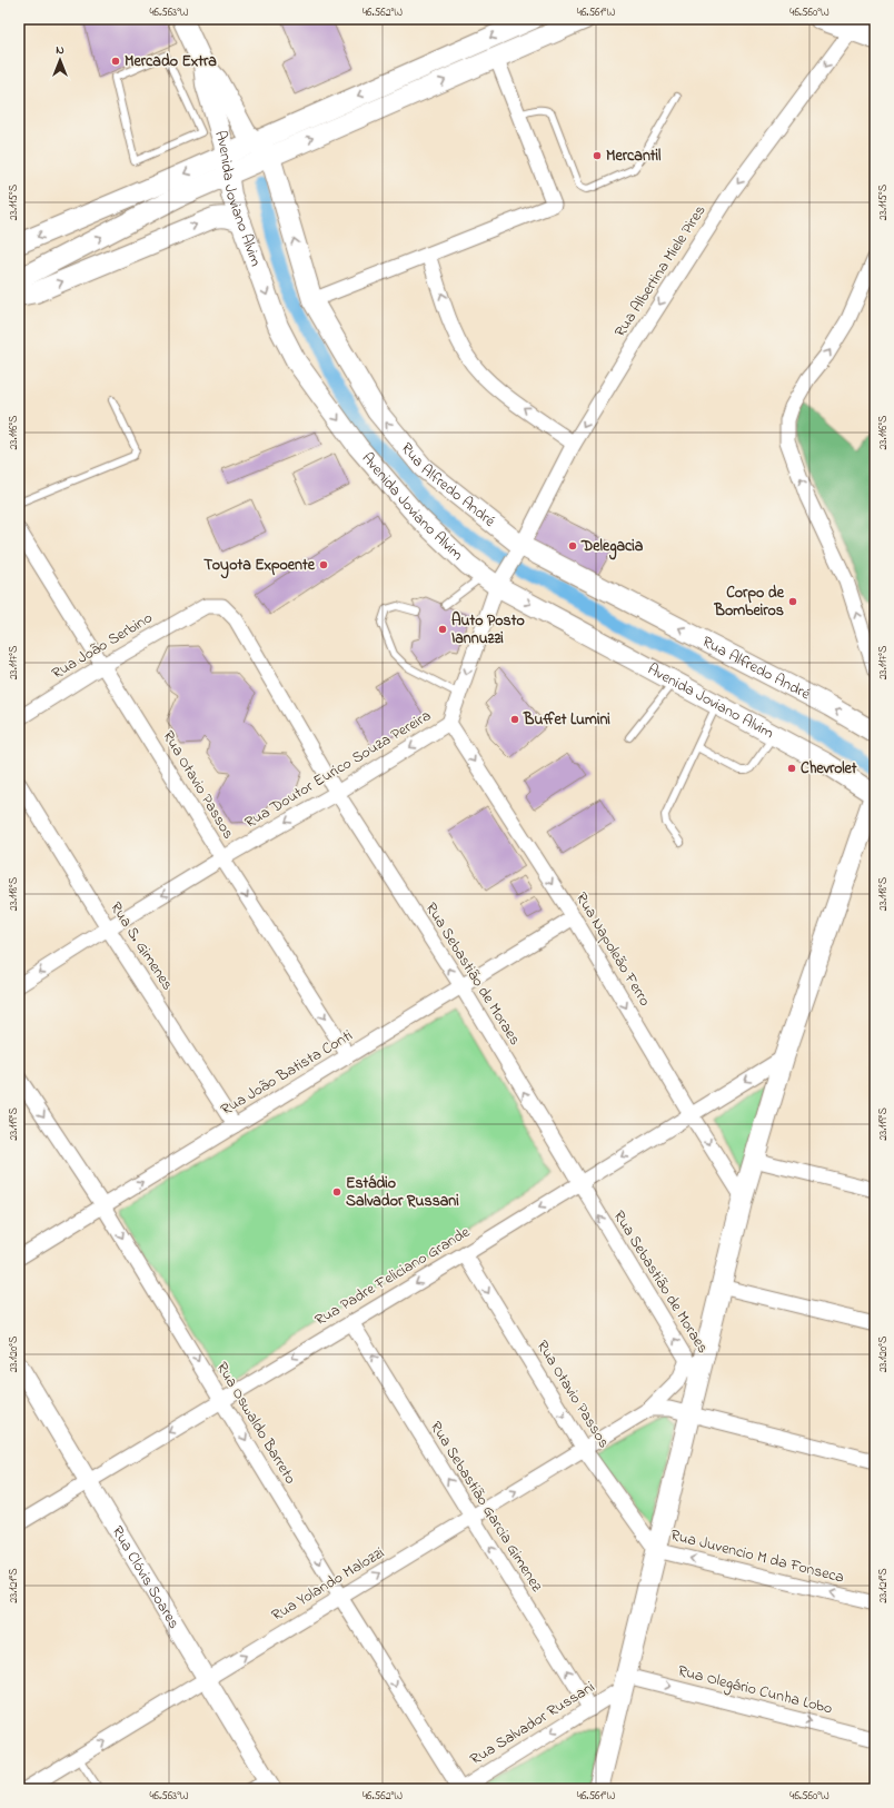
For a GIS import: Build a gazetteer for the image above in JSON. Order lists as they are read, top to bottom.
{
  "streets": {
    "main road": ["Avenida Joviano Alvim", "Rua Alfredo André"],
    "street": [
      "Rua Albertina Miele Pires",
      "Rua João Serbino",
      "Rua Doutor Eurico Souza Pereira",
      "Rua Otavio Passos",
      "Rua S. Gimenes",
      "Rua Napoleão Ferro",
      "Rua Sebastião de Moraes",
      "Rua João Batista Conti",
      "Rua Padre Feliciano Grande",
      "Rua Oswaldo Barreto",
      "Rua Sebastião Garcia Gimenez",
      "Rua Juvencio M da Fonseca",
      "Rua Clóvis Soares",
      "Rua Yolando Malozzi",
      "Rua Olegário Cunha Lobo",
      "Rua Salvador Russani"
    ]
  },
  "crossings": [
    ["Avenida Joviano Alvim", "Rua Albertina Miele Pires"],
    ["Rua Albertina Miele Pires", "Rua Alfredo André"],
    ["Rua Albertina Miele Pires", "Rua Doutor Eurico Souza Pereira"],
    ["Rua Albertina Miele Pires", "Rua Napoleão Ferro"],
    ["Rua João Serbino", "Rua Otavio Passos"],
    ["Rua João Serbino", "Rua Sebastião de Moraes"],
    ["Rua Doutor Eurico Souza Pereira", "Rua Otavio Passos"],
    ["Rua Doutor Eurico Souza Pereira", "Rua S. Gimenes"],
    ["Rua Doutor Eurico Souza Pereira", "Rua Napoleão Ferro"],
    ["Rua Doutor Eurico Souza Pereira", "Rua Sebastião de Moraes"],
    ["Rua Otavio Passos", "Rua João Batista Conti"],
    ["Rua Otavio Passos", "Rua Padre Feliciano Grande"],
    ["Rua Otavio Passos", "Rua Juvencio M da Fonseca"],
    ["Rua Otavio Passos", "Rua Yolando Malozzi"],
    ["Rua S. Gimenes", "Rua João Batista Conti"],
    ["Rua Napoleão Ferro", "Rua João Batista Conti"],
    ["Rua Napoleão Ferro", "Rua Padre Feliciano Grande"],
    ["Rua Sebastião de Moraes", "Rua João Batista Conti"],
    ["Rua Sebastião de Moraes", "Rua Padre Feliciano Grande"],
    ["Rua Sebastião de Moraes", "Rua Yolando Malozzi"],
    ["Rua João Batista Conti", "Rua Oswaldo Barreto"],
    ["Rua Padre Feliciano Grande", "Rua Oswaldo Barreto"],
    ["Rua Padre Feliciano Grande", "Rua Sebastião Garcia Gimenez"],
    ["Rua Padre Feliciano Grande", "Rua Clóvis Soares"],
    ["Rua Oswaldo Barreto", "Rua Yolando Malozzi"],
    ["Rua Oswaldo Barreto", "Rua Salvador Russani"],
    ["Rua Sebastião Garcia Gimenez", "Rua Yolando Malozzi"],
    ["Rua Sebastião Garcia Gimenez", "Rua Salvador Russani"],
    ["Rua Clóvis Soares", "Rua Yolando Malozzi"],
    ["Rua Olegário Cunha Lobo", "Rua Salvador Russani"]
  ],
  "one_way": [
    "Avenida Joviano Alvim",
    "Rua Albertina Miele Pires",
    "Rua Alfredo André",
    "Rua Doutor Eurico Souza Pereira",
    "Rua Otavio Passos",
    "Rua Napoleão Ferro",
    "Rua Sebastião de Moraes",
    "Rua Padre Feliciano Grande",
    "Rua Oswaldo Barreto",
    "Rua Sebastião Garcia Gimenez",
    "Rua Juvencio M da Fonseca",
    "Rua Yolando Malozzi",
    "Rua Olegário Cunha Lobo",
    "Rua Salvador Russani"
  ],
  "places": [
    "Mercado Extra",
    "Mercantil",
    "Delegacia",
    "Toyota Expoente",
    "Corpo de Bombeiros",
    "Auto Posto Iannuzzi",
    "Buffet Lumini",
    "Chevrolet",
    "Estádio Salvador Russani"
  ],
  "north": "top",
  "coordinates": [
    "46.563°W",
    "46.562°W",
    "46.561°W",
    "46.560°W",
    "23.115°S",
    "23.116°S",
    "23.117°S",
    "23.118°S",
    "23.119°S",
    "23.120°S",
    "23.121°S"
  ]
}
